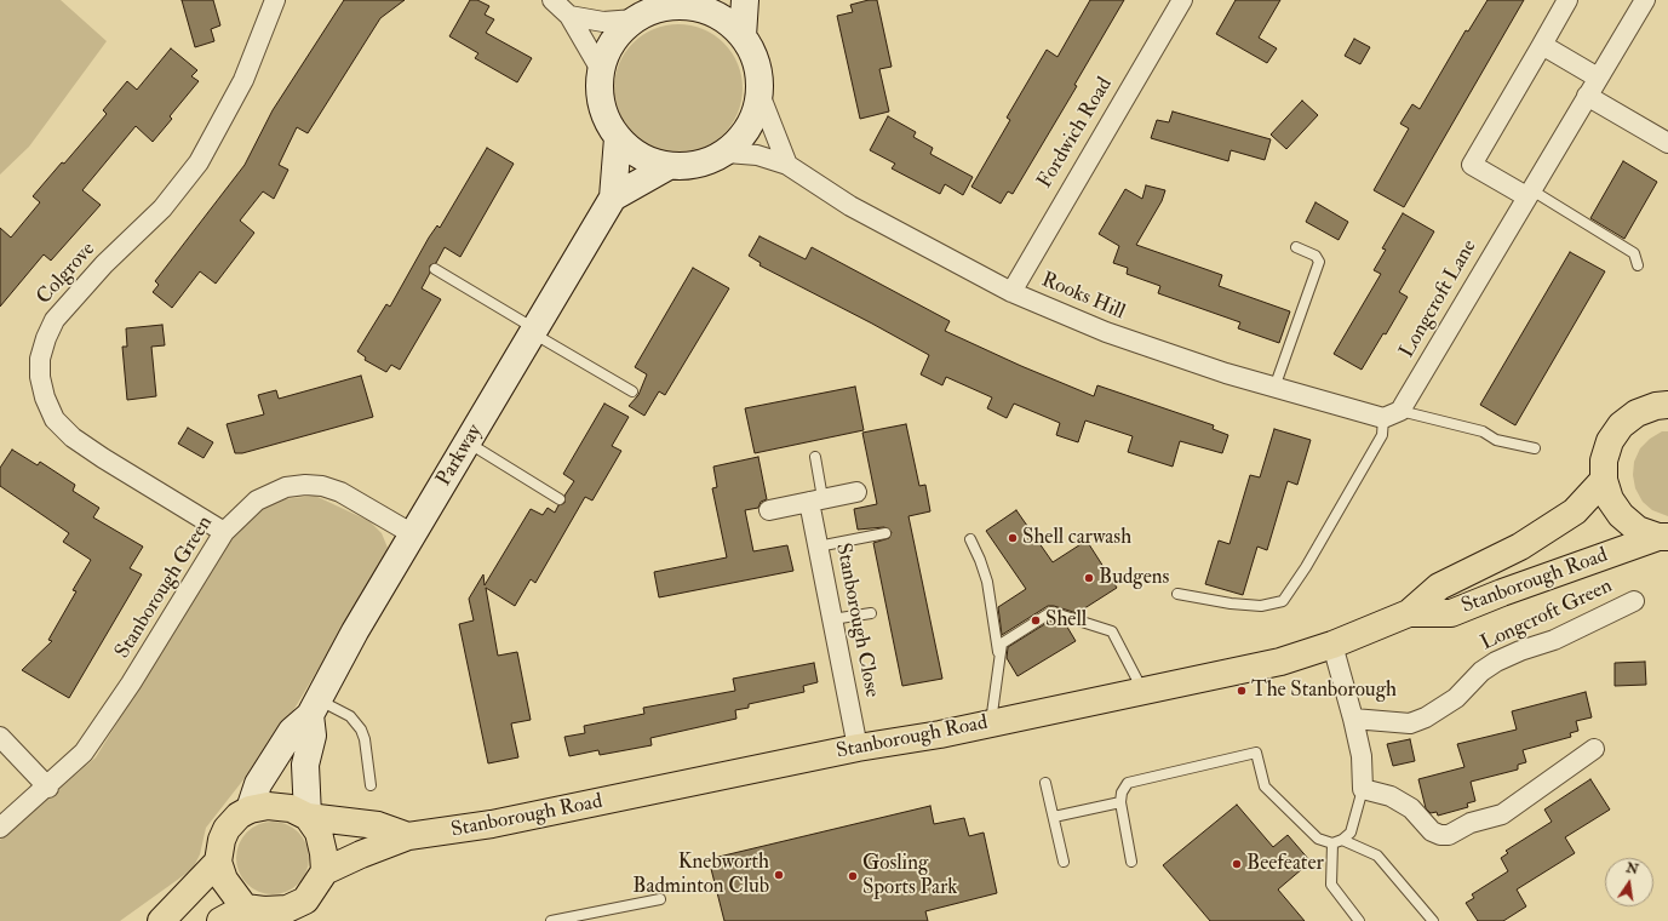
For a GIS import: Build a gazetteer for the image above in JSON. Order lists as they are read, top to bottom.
{
  "streets": {
    "main road": ["Stanborough Road"],
    "street": [
      "Fordwich Road",
      "Colgrove",
      "Rooks Hill",
      "Longcroft Lane",
      "Parkway",
      "Stanborough Green",
      "Longcroft Green",
      "Stanborough Close"
    ]
  },
  "crossings": [
    ["Fordwich Road", "Rooks Hill"],
    ["Colgrove", "Stanborough Green"],
    ["Rooks Hill", "Longcroft Lane"],
    ["Rooks Hill", "Parkway"],
    ["Parkway", "Stanborough Road"],
    ["Parkway", "Stanborough Green"],
    ["Stanborough Road", "Stanborough Close"]
  ],
  "places": [
    "Shell carwash",
    "Budgens",
    "Shell",
    "The Stanborough",
    "Beefeater",
    "Knebworth Badminton Club",
    "Gosling Sports Park"
  ],
  "north": "top"
}
